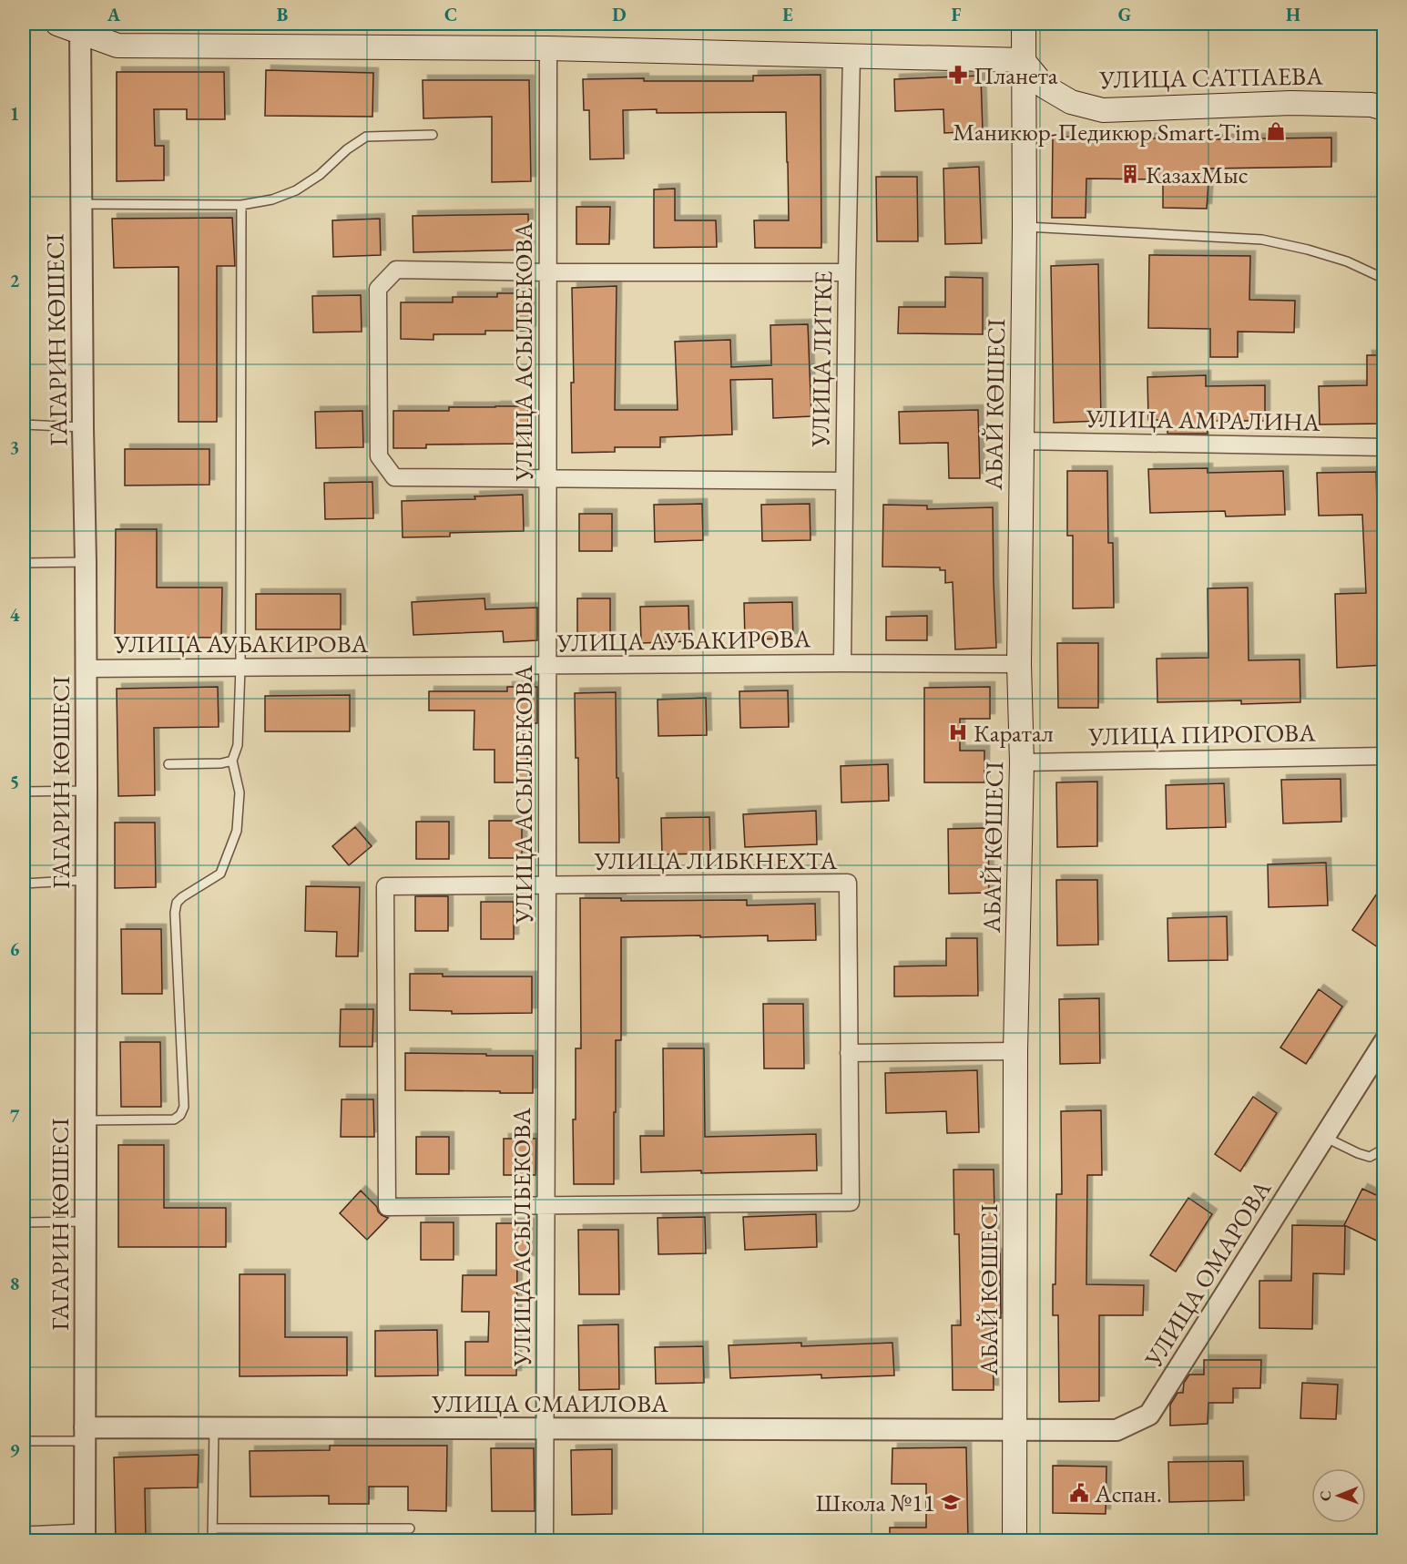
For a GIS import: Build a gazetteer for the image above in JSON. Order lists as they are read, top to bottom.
{
  "streets": {
    "main road": ["УЛИЦА САТПАЕВА", "АБАЙ КӨШЕСІ"],
    "street": [
      "ГАГАРИН КӨШЕСІ",
      "УЛИЦА АСЫЛБЕКОВА",
      "УЛИЦА ЛИТКЕ",
      "УЛИЦА АМРАЛИНА",
      "УЛИЦА АУБАКИРОВА",
      "УЛИЦА ПИРОГОВА",
      "УЛИЦА ЛИБКНЕХТА",
      "УЛИЦА ОМАРОВА",
      "УЛИЦА СМАИЛОВА"
    ]
  },
  "crossings": [
    ["УЛИЦА САТПАЕВА", "АБАЙ КӨШЕСІ"],
    ["ГАГАРИН КӨШЕСІ", "УЛИЦА АУБАКИРОВА"],
    ["ГАГАРИН КӨШЕСІ", "УЛИЦА СМАИЛОВА"],
    ["УЛИЦА АСЫЛБЕКОВА", "УЛИЦА АУБАКИРОВА"],
    ["УЛИЦА АСЫЛБЕКОВА", "УЛИЦА ЛИБКНЕХТА"],
    ["УЛИЦА АСЫЛБЕКОВА", "УЛИЦА СМАИЛОВА"],
    ["УЛИЦА ЛИТКЕ", "УЛИЦА АУБАКИРОВА"],
    ["АБАЙ КӨШЕСІ", "УЛИЦА АМРАЛИНА"],
    ["АБАЙ КӨШЕСІ", "УЛИЦА АУБАКИРОВА"],
    ["АБАЙ КӨШЕСІ", "УЛИЦА ПИРОГОВА"],
    ["АБАЙ КӨШЕСІ", "УЛИЦА ОМАРОВА"],
    ["АБАЙ КӨШЕСІ", "УЛИЦА СМАИЛОВА"],
    ["УЛИЦА ОМАРОВА", "УЛИЦА СМАИЛОВА"]
  ],
  "places": {
    "pharmacy": ["Планета"],
    "shop": ["Маникюр-Педикюр Smart-Tim"],
    "building": ["КазахМыс"],
    "hospital": ["Каратал"],
    "public building": ["Аспан."],
    "school or university": ["Школа №11"]
  },
  "north": "left",
  "grid": {
    "columns": [
      "A",
      "B",
      "C",
      "D",
      "E",
      "F",
      "G",
      "H"
    ],
    "rows": [
      "1",
      "2",
      "3",
      "4",
      "5",
      "6",
      "7",
      "8",
      "9"
    ]
  }
}
